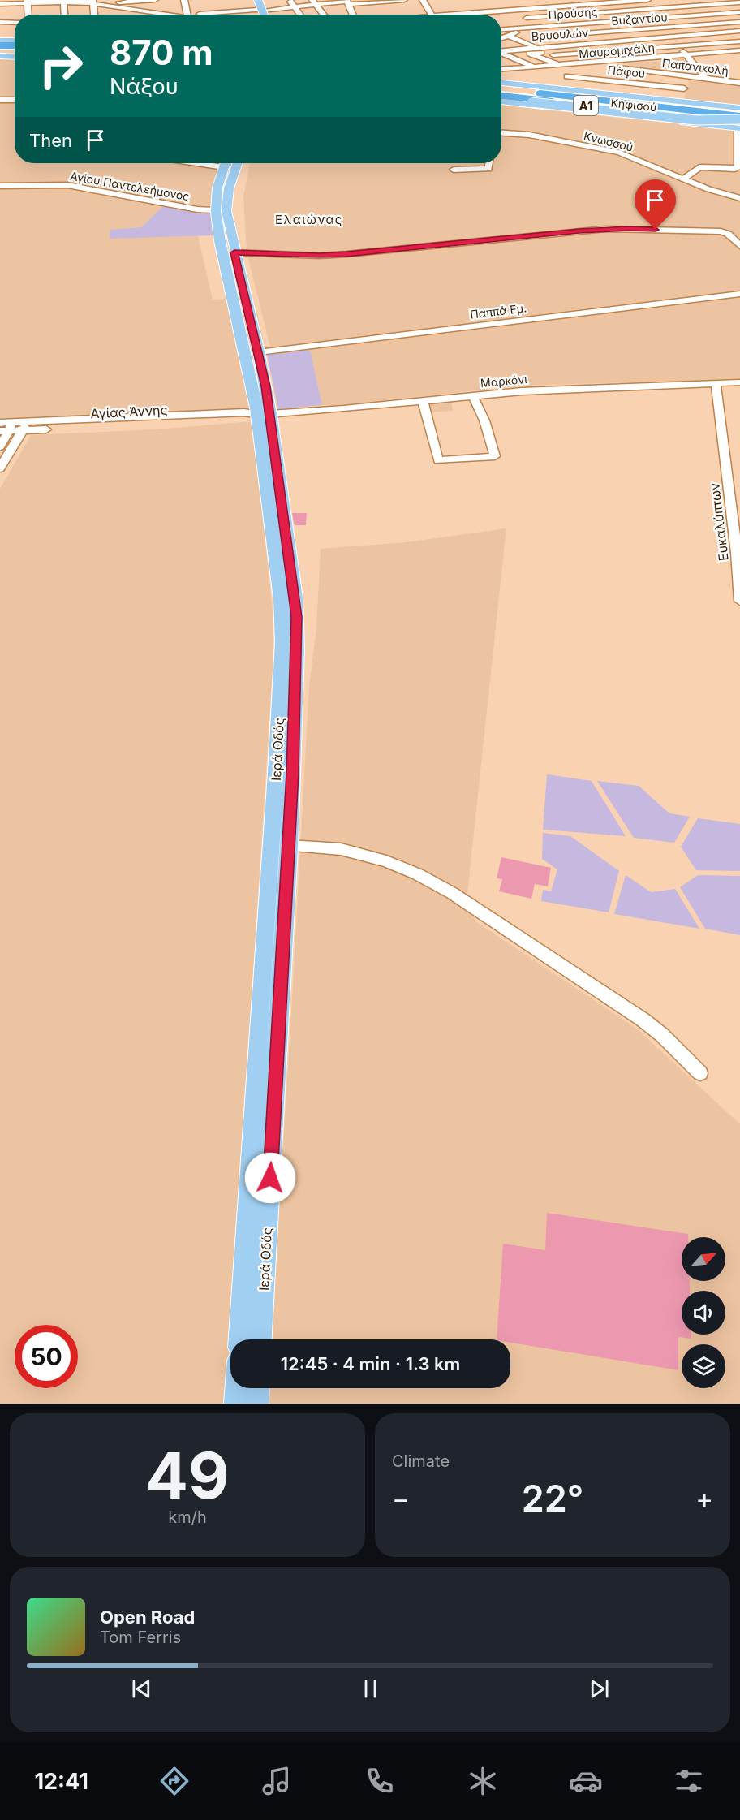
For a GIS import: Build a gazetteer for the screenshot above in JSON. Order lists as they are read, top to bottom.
{
  "streets": {
    "highway": ["Α1"],
    "main road": ["Κηφισού", "Ιερά Οδός"],
    "street": [
      "Προύσης",
      "Βυζαντίου",
      "Βρυουλών",
      "Μαυρομιχάλη",
      "Παπανικολή",
      "Πάφου",
      "Κνωσσού",
      "Αγίου Παντελεήμονος",
      "Παππά Εμ.",
      "Μαρκόνι",
      "Αγίας Άννης",
      "Ευκαλύπτων"
    ]
  },
  "crossings": [
    ["Μαυρομιχάλη", "Παπανικολή"],
    ["Κηφισού", "Α1"],
    ["Αγίου Παντελεήμονος", "Ιερά Οδός"],
    ["Παππά Εμ.", "Ιερά Οδός"],
    ["Μαρκόνι", "Αγίας Άννης"],
    ["Μαρκόνι", "Ευκαλύπτων"],
    ["Μαρκόνι", "Ιερά Οδός"],
    ["Αγίας Άννης", "Ιερά Οδός"]
  ],
  "districts": ["Ελαιώνας"],
  "north": "top right",
  "page": {
    "turn": ["870 m", "Νάξου"],
    "then": "Then",
    "limit": "50",
    "trip": "12:45 · 4 min · 1.3 km",
    "tile": [
      ["49", "km/h"],
      "Climate"
    ],
    "heat": ["−", "22°", "+"],
    "song": ["Open Road", "Tom Ferris"],
    "tabs": "12:41"
  }
}
